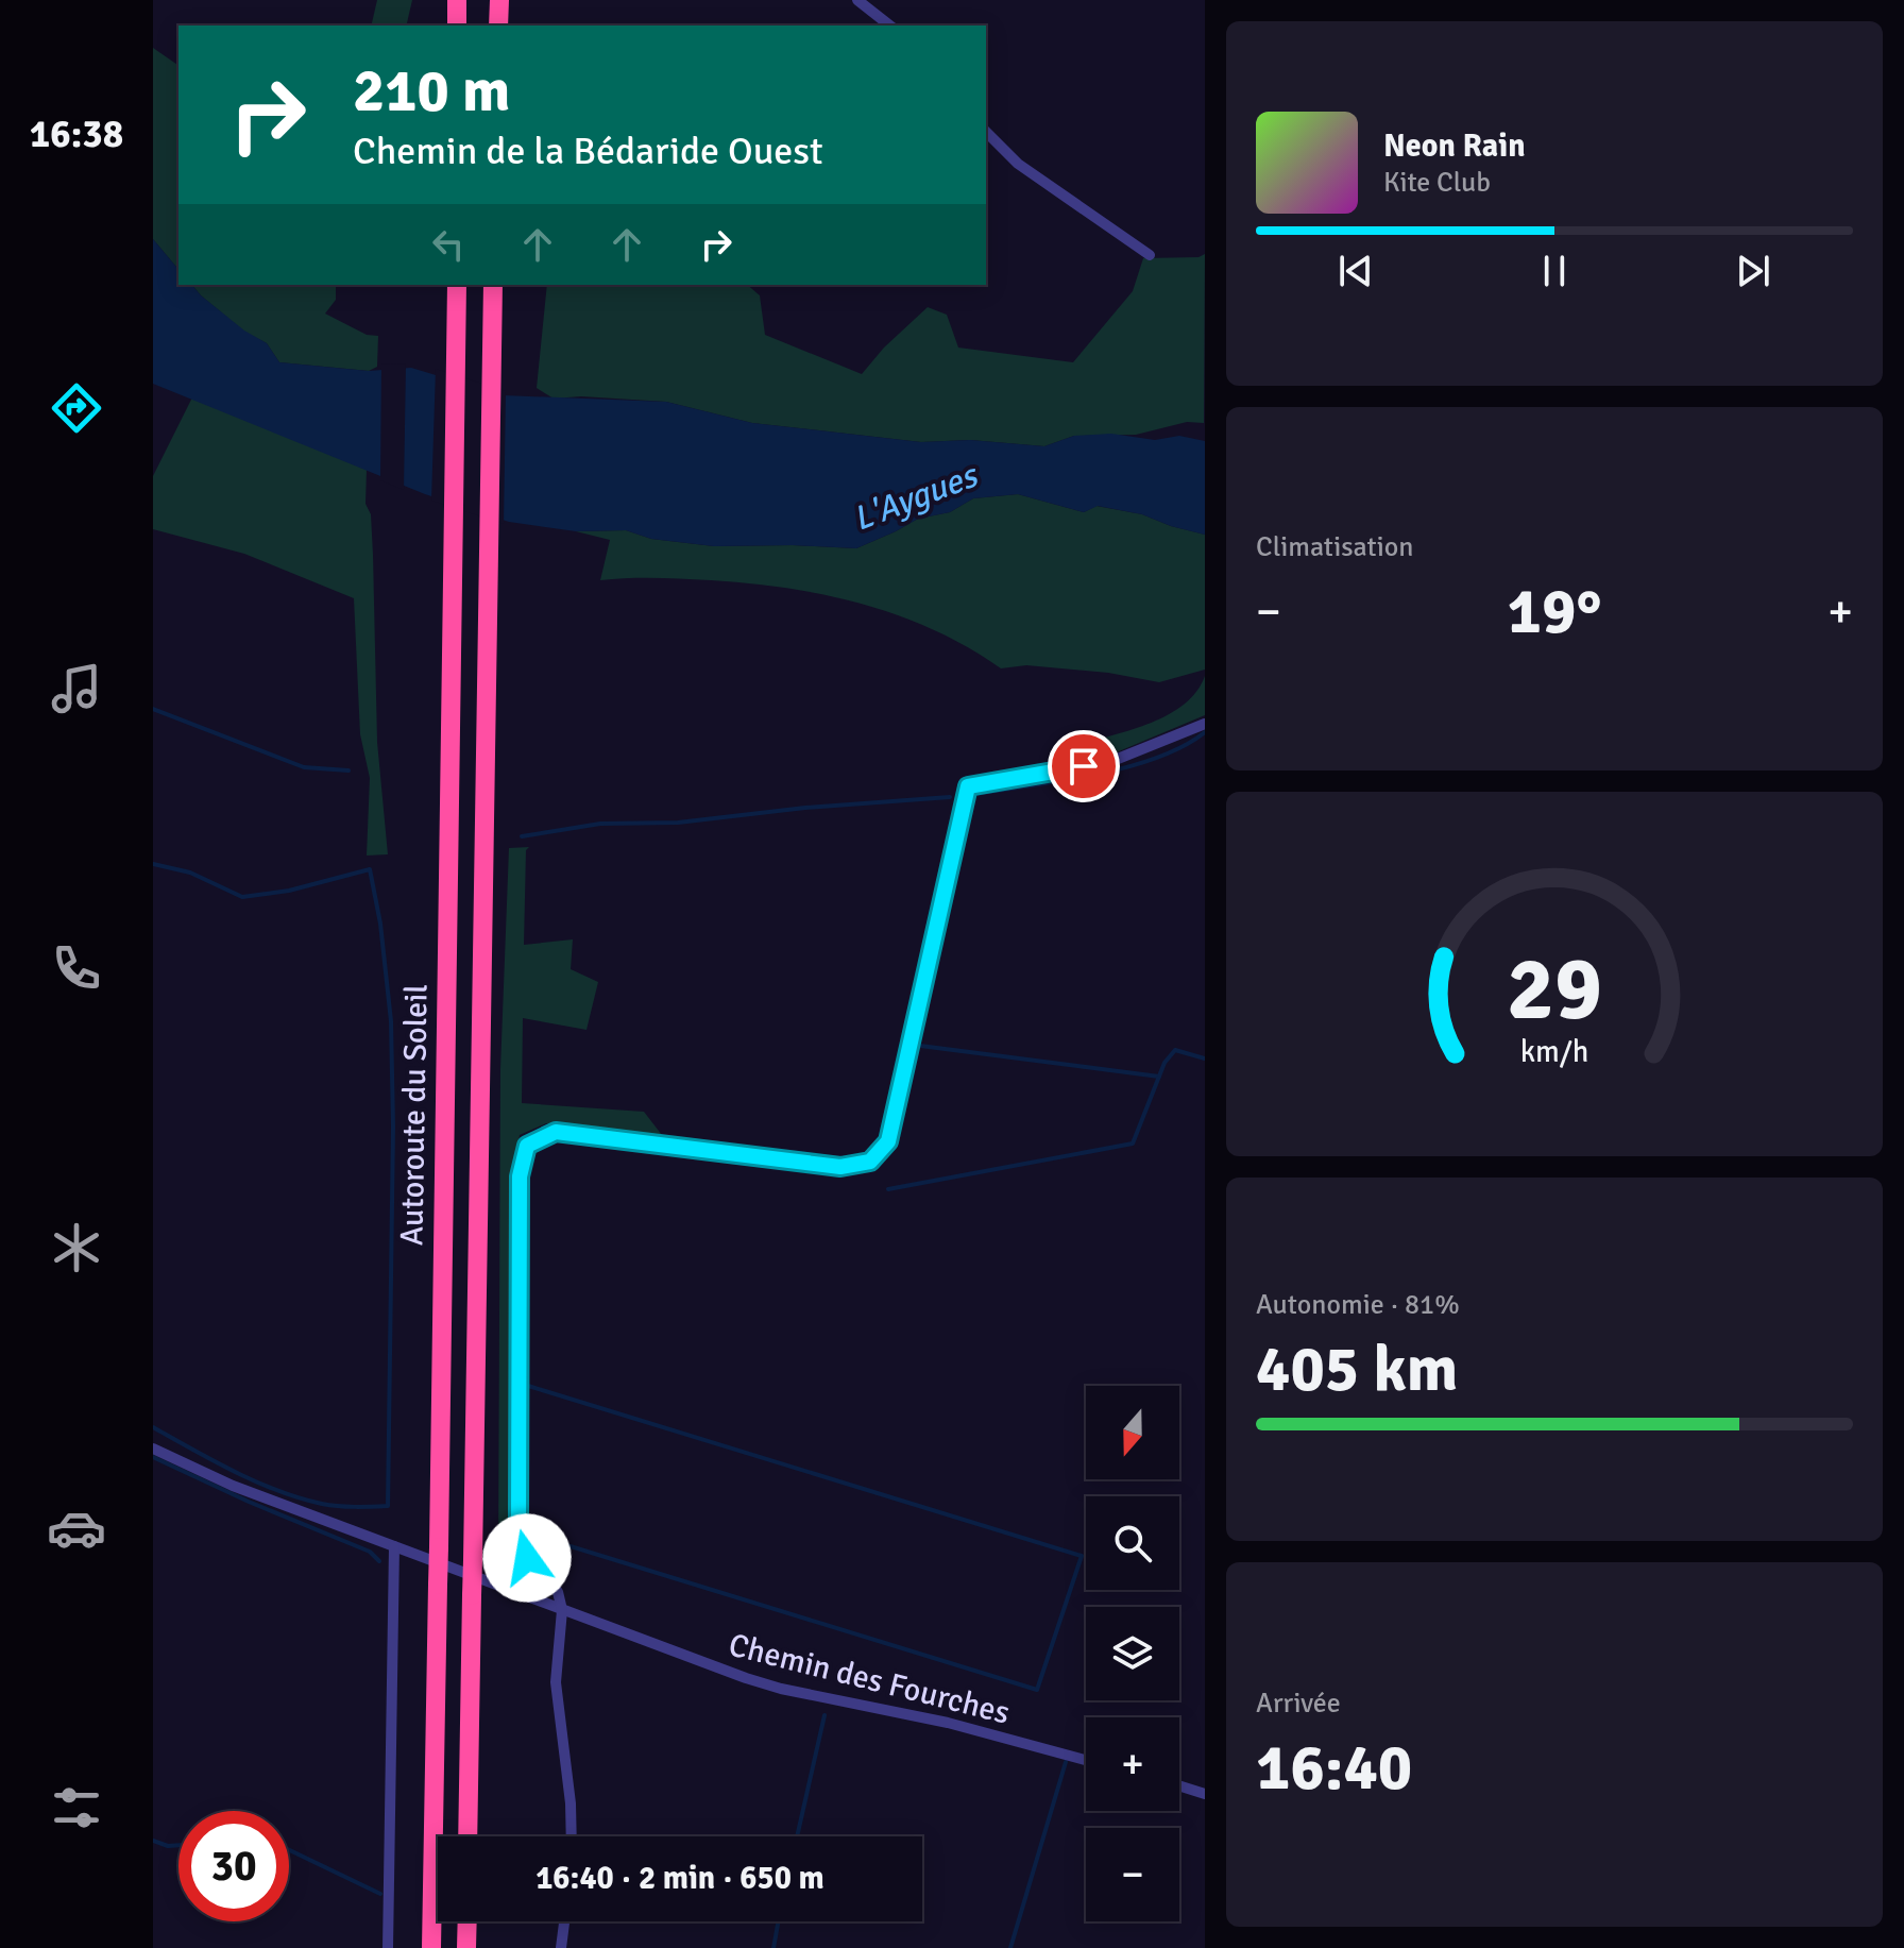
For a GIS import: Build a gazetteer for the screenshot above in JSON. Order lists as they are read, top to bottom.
{
  "streets": {
    "highway": ["Autoroute du Soleil"],
    "street": ["Chemin des Fourches"]
  },
  "water": ["L'Aygues"],
  "north": "bottom",
  "page": {
    "tabs": "16:38",
    "turn": ["210 m", "Chemin de la Bédaride Ouest"],
    "song": ["Neon Rain", "Kite Club"],
    "tile": [
      "Climatisation",
      ["Autonomie · 81%", "405 km"],
      ["Arrivée", "16:40"]
    ],
    "heat": ["−", "19°", "+"],
    "map_buttons": ["+", "−"],
    "limit": "30",
    "trip": "16:40 · 2 min · 650 m",
    "gauge": ["29", "km/h"]
  }
}
